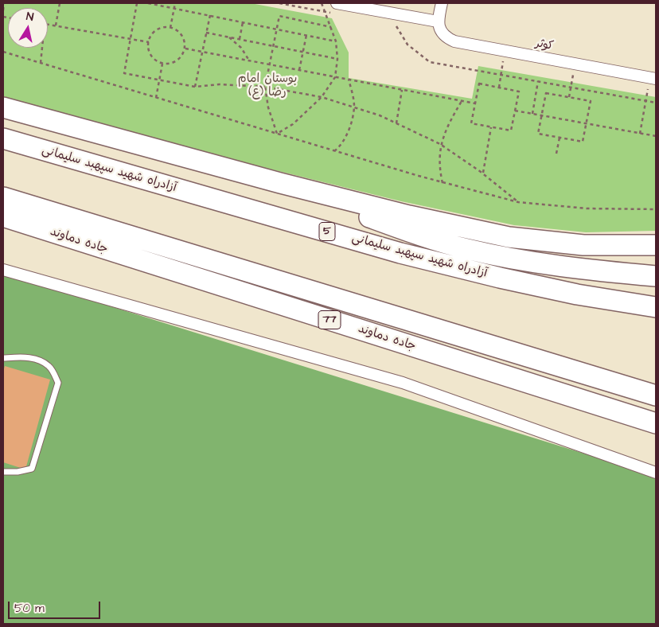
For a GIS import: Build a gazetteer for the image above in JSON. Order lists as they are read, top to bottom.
{
  "streets": {
    "highway": [
      "آزادراه شهید سپهبد سلیمانی",
      "5",
      "جاده دماوند",
      "77"
    ],
    "street": ["کوثر"]
  },
  "parks": ["بوستان امام رضا (ع)"],
  "scale_bar": "50 m",
  "north": "top"
}
